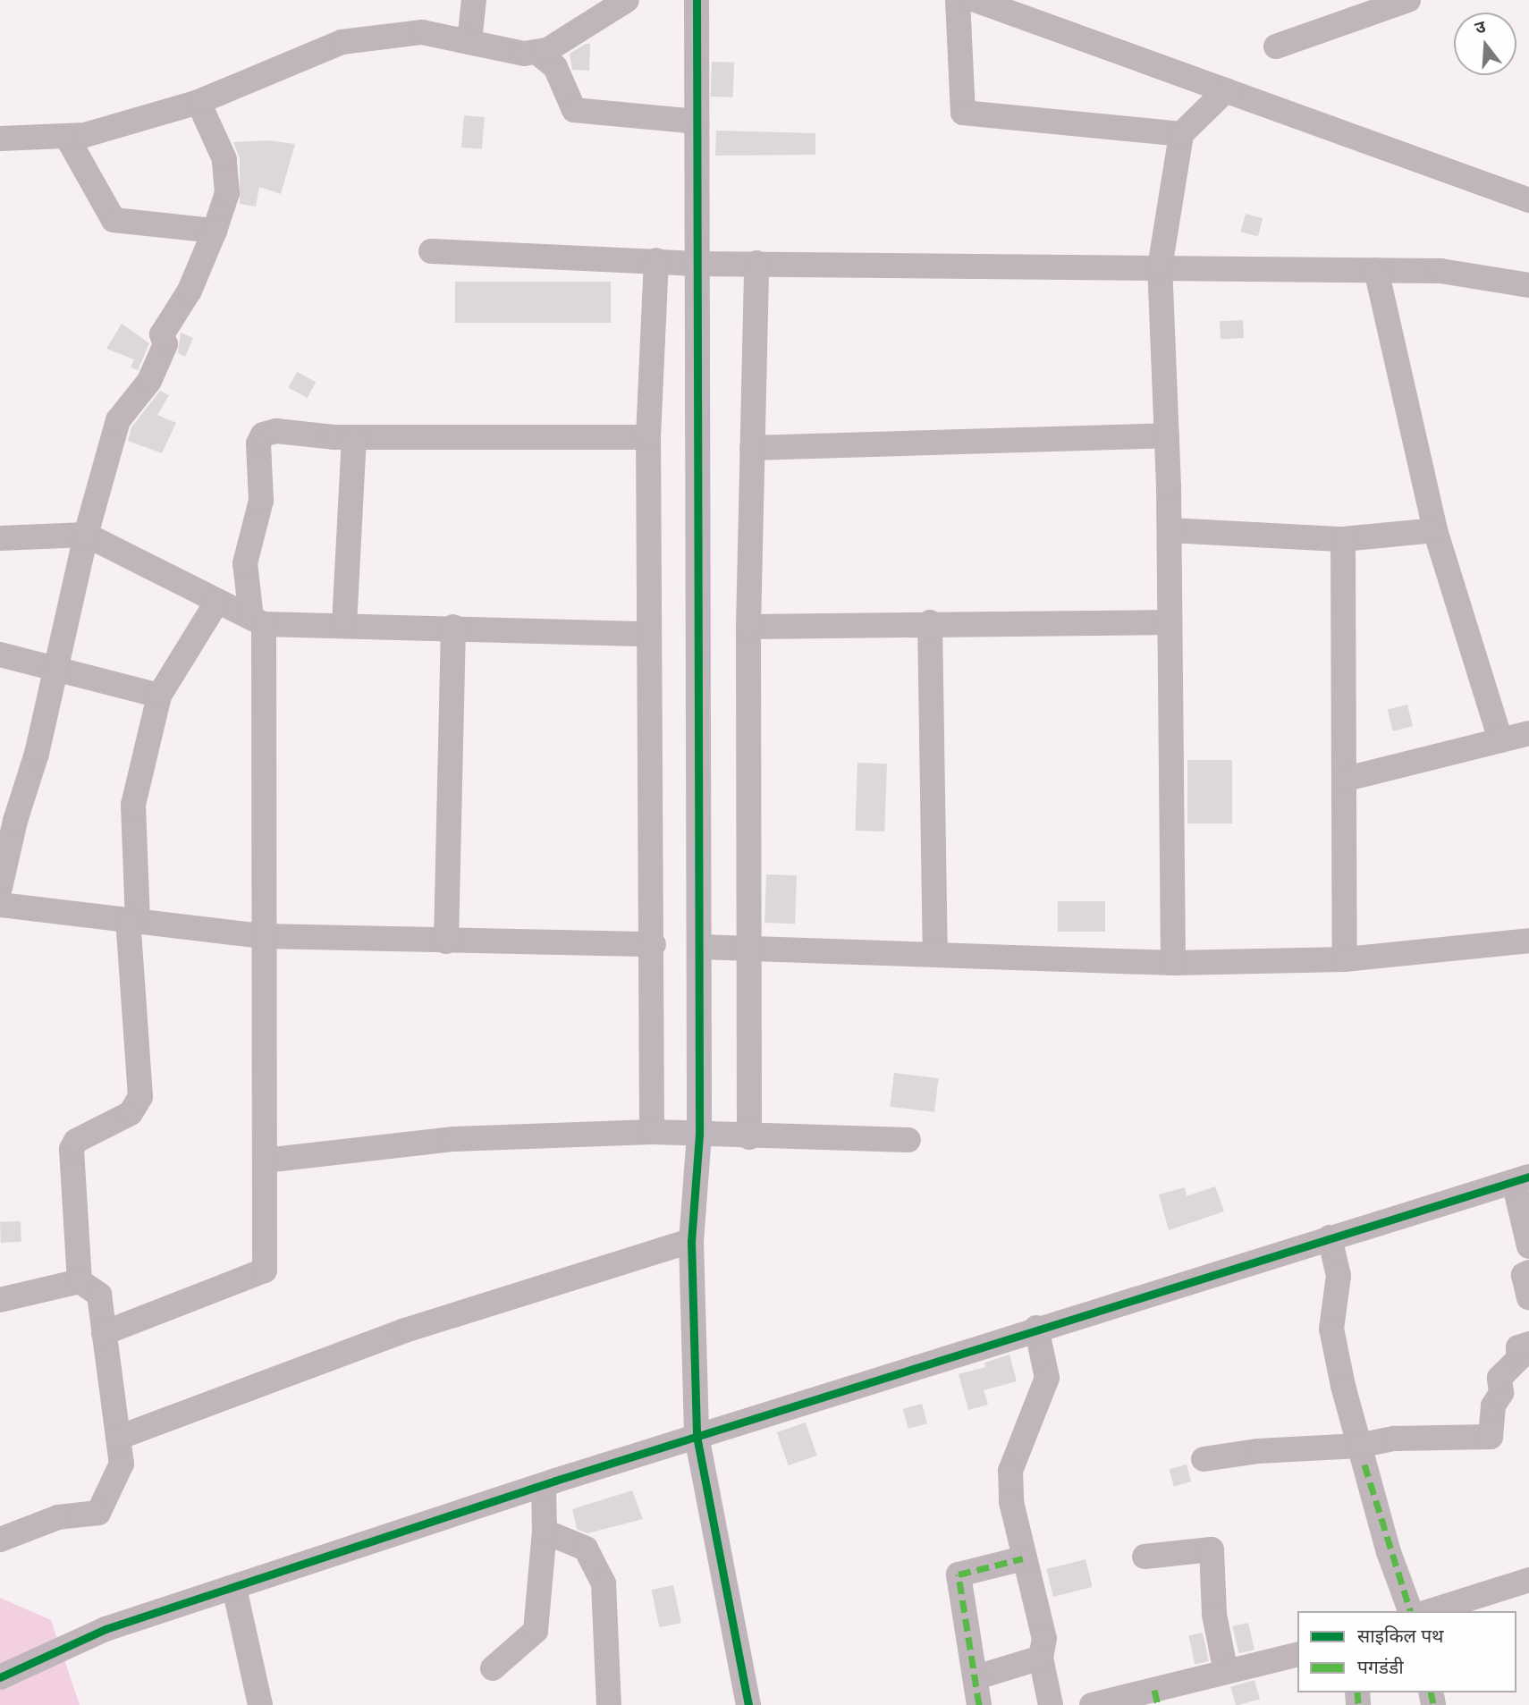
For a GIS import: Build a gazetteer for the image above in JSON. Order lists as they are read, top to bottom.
{
  "legend": ["साइकिल पथ", "पगडंडी"],
  "north": "top"
}
